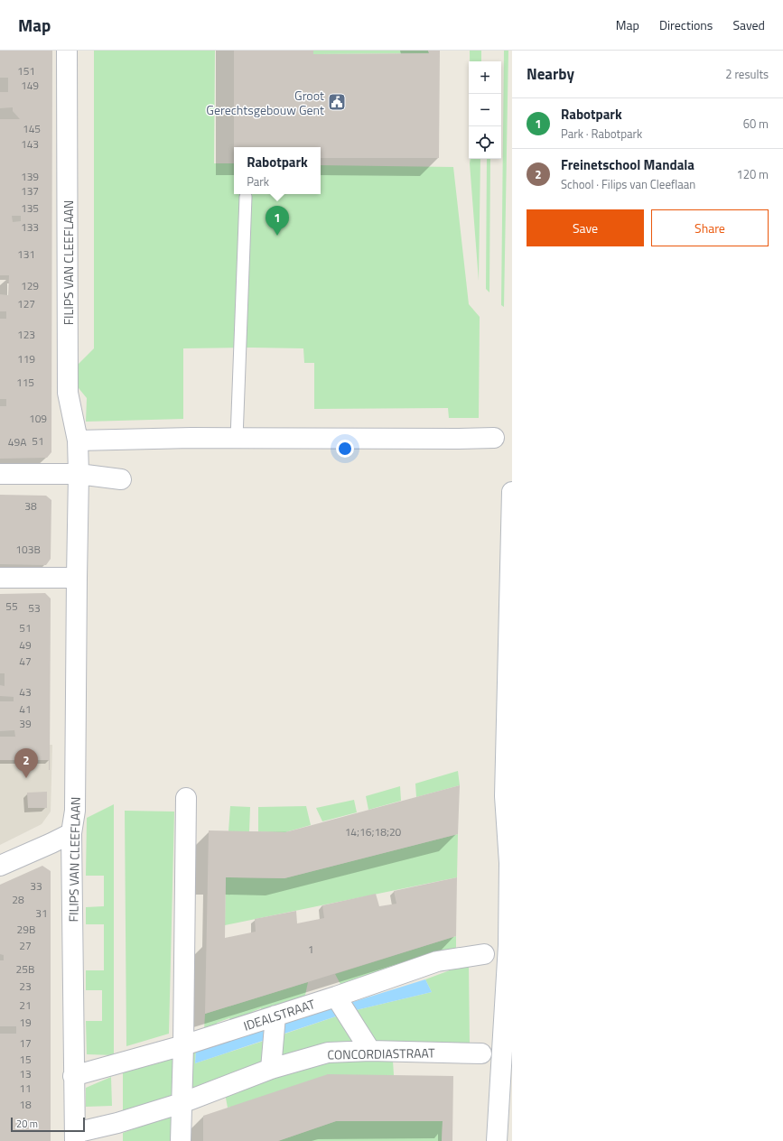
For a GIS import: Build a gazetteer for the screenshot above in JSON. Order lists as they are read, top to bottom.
{
  "streets": {
    "street": ["FILIPS VAN CLEEFLAAN", "IDEALSTRAAT", "CONCORDIASTRAAT"]
  },
  "crossings": [
    ["FILIPS VAN CLEEFLAAN", "IDEALSTRAAT"],
    ["FILIPS VAN CLEEFLAAN", "CONCORDIASTRAAT"]
  ],
  "places": {
    "public building": ["Groot Gerechtsgebouw Gent"]
  },
  "house_numbers": [
    "151",
    "149",
    "145",
    "143",
    "139",
    "137",
    "135",
    "133",
    "131",
    "129",
    "127",
    "123",
    "119",
    "115",
    "109",
    "51",
    "49A",
    "38",
    "103B",
    "55",
    "53",
    "51",
    "49",
    "47",
    "43",
    "41",
    "39",
    "14;16;18;20",
    "33",
    "28",
    "31",
    "29B",
    "27",
    "1",
    "25B",
    "23",
    "21",
    "19",
    "17",
    "15",
    "13",
    "11",
    "18"
  ],
  "scale_bar": "20 m",
  "page": {
    "header": "Map",
    "nav": ["Map", "Directions", "Saved"],
    "heading": ["Nearby", "2 results"],
    "map_buttons": ["+", "−"],
    "list": [
      {
        "mark": "1",
        "name": "Rabotpark",
        "note": "Park · Rabotpark",
        "value": "60 m"
      },
      {
        "mark": "2",
        "name": "Freinetschool Mandala",
        "note": "School · Filips van Cleeflaan",
        "value": "120 m"
      }
    ],
    "popup": ["Rabotpark", "Park"],
    "buttons": ["Save", "Share"],
    "pins": ["1", "2"],
    "scale": "20 m"
  }
}
